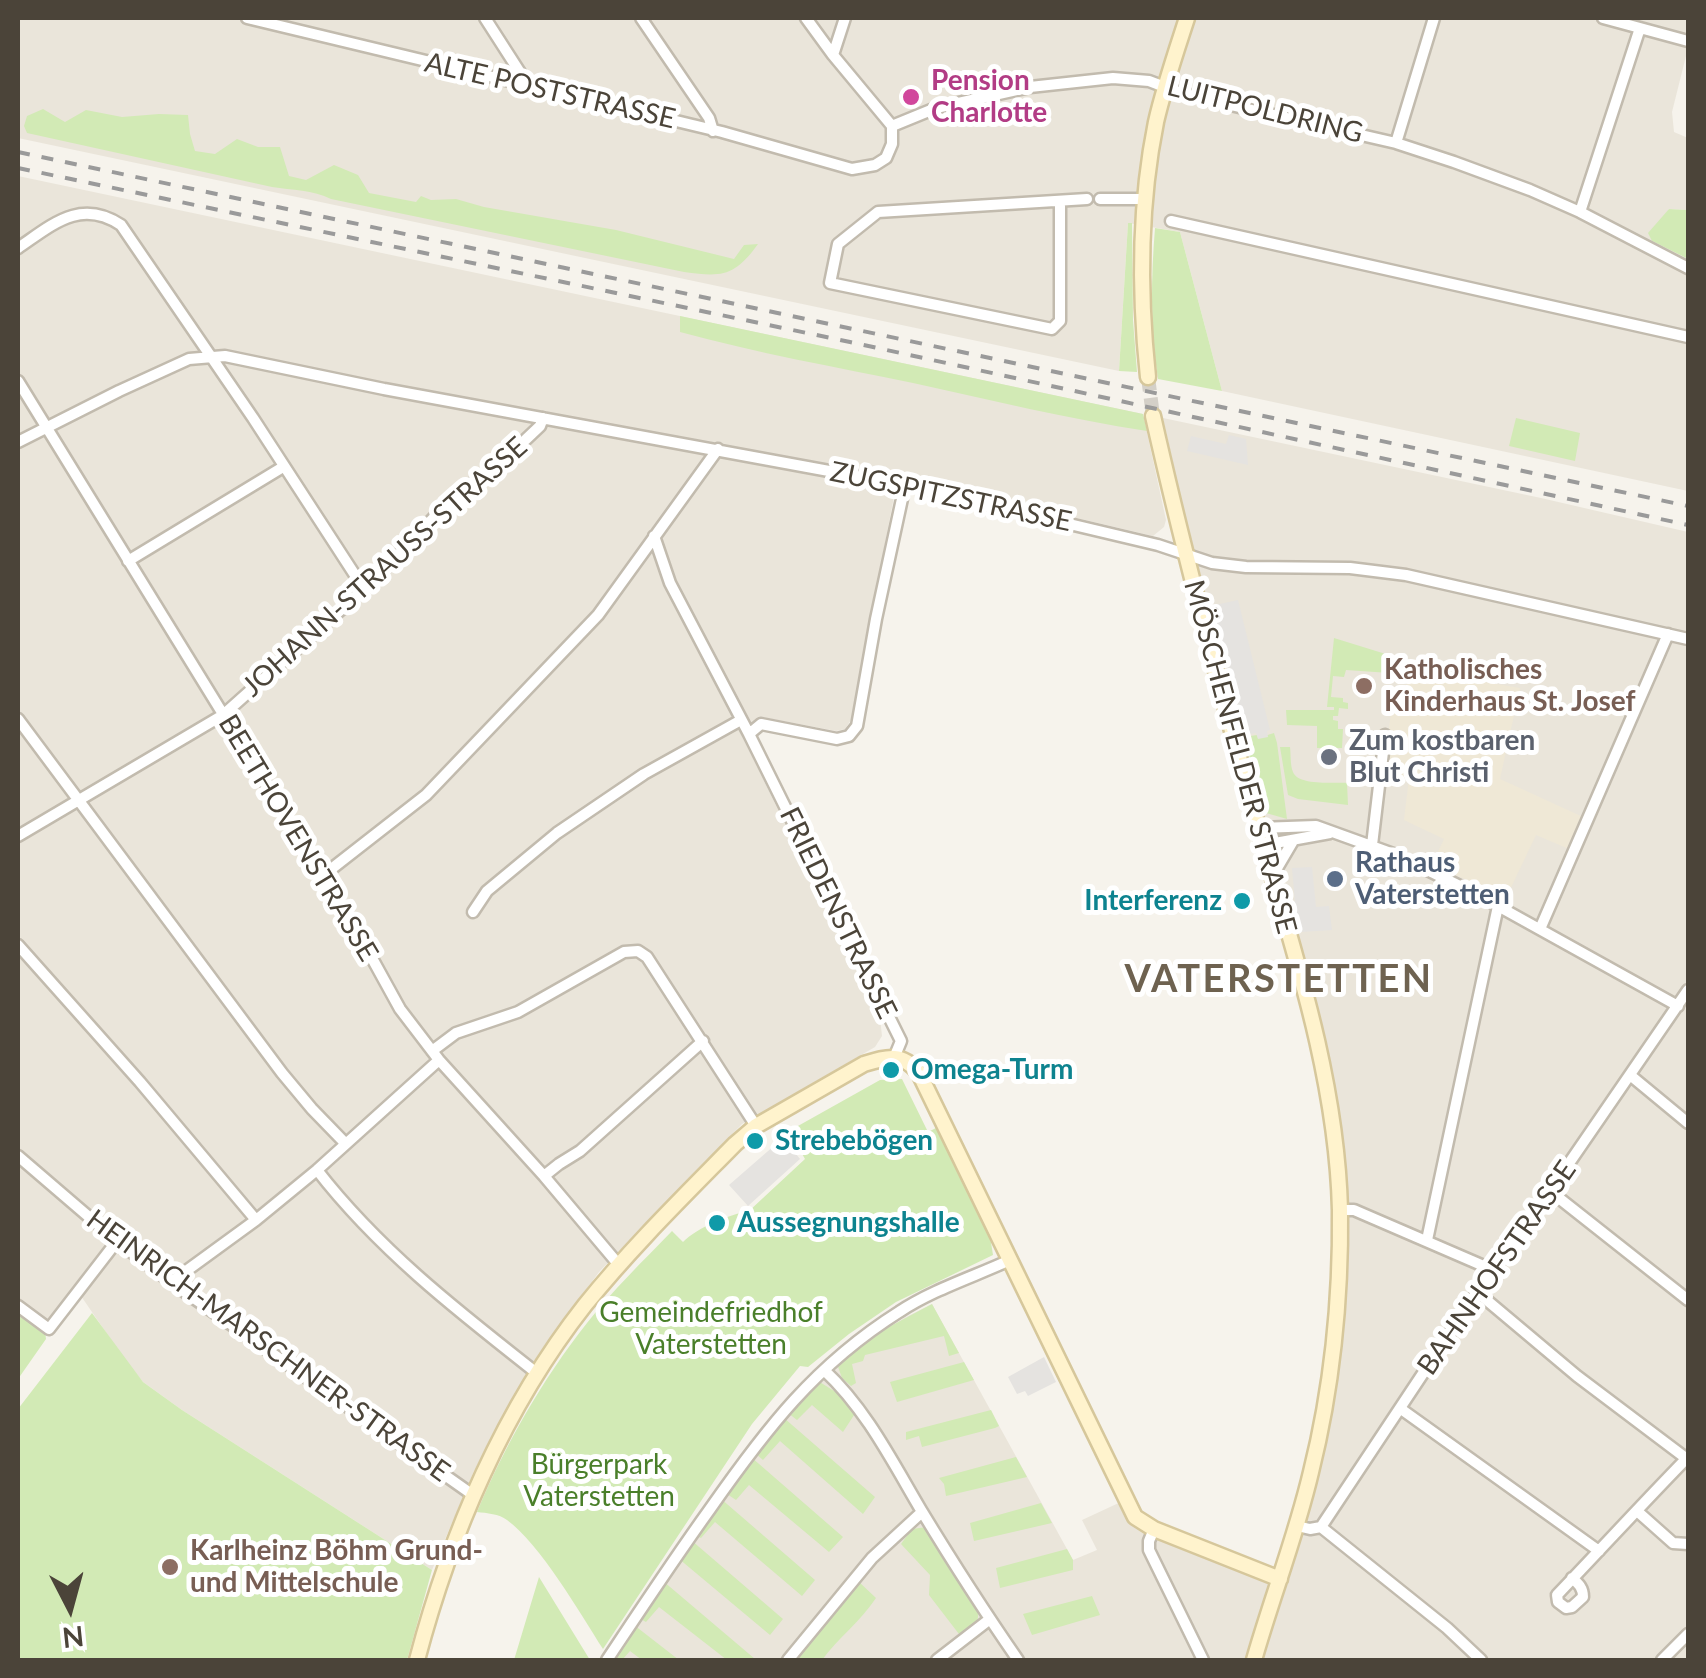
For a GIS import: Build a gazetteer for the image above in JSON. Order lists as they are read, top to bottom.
{
  "streets": {
    "street": [
      "ALTE POSTSTRASSE",
      "LUITPOLDRING",
      "ZUGSPITZSTRASSE",
      "JOHANN-STRAUSS-STRASSE",
      "MÖSCHENFELDER STRASSE",
      "BEETHOVENSTRASSE",
      "FRIEDENSTRASSE",
      "BAHNHOFSTRASSE",
      "HEINRICH-MARSCHNER-STRASSE"
    ]
  },
  "crossings": [
    ["ALTE POSTSTRASSE", "LUITPOLDRING"],
    ["ZUGSPITZSTRASSE", "JOHANN-STRAUSS-STRASSE"],
    ["ZUGSPITZSTRASSE", "MÖSCHENFELDER STRASSE"],
    ["ZUGSPITZSTRASSE", "BEETHOVENSTRASSE"],
    ["JOHANN-STRAUSS-STRASSE", "BEETHOVENSTRASSE"],
    ["MÖSCHENFELDER STRASSE", "FRIEDENSTRASSE"]
  ],
  "districts": ["VATERSTETTEN"],
  "parks": ["Gemeindefriedhof Vaterstetten", "Bürgerpark Vaterstetten"],
  "places": [
    "Pension Charlotte",
    "Katholisches Kinderhaus St. Josef",
    "Zum kostbaren Blut Christi",
    "Rathaus Vaterstetten",
    "Interferenz",
    "Omega-Turm",
    "Strebebögen",
    "Aussegnungshalle",
    "Karlheinz Böhm Grund- und Mittelschule"
  ],
  "north": "bottom"
}
